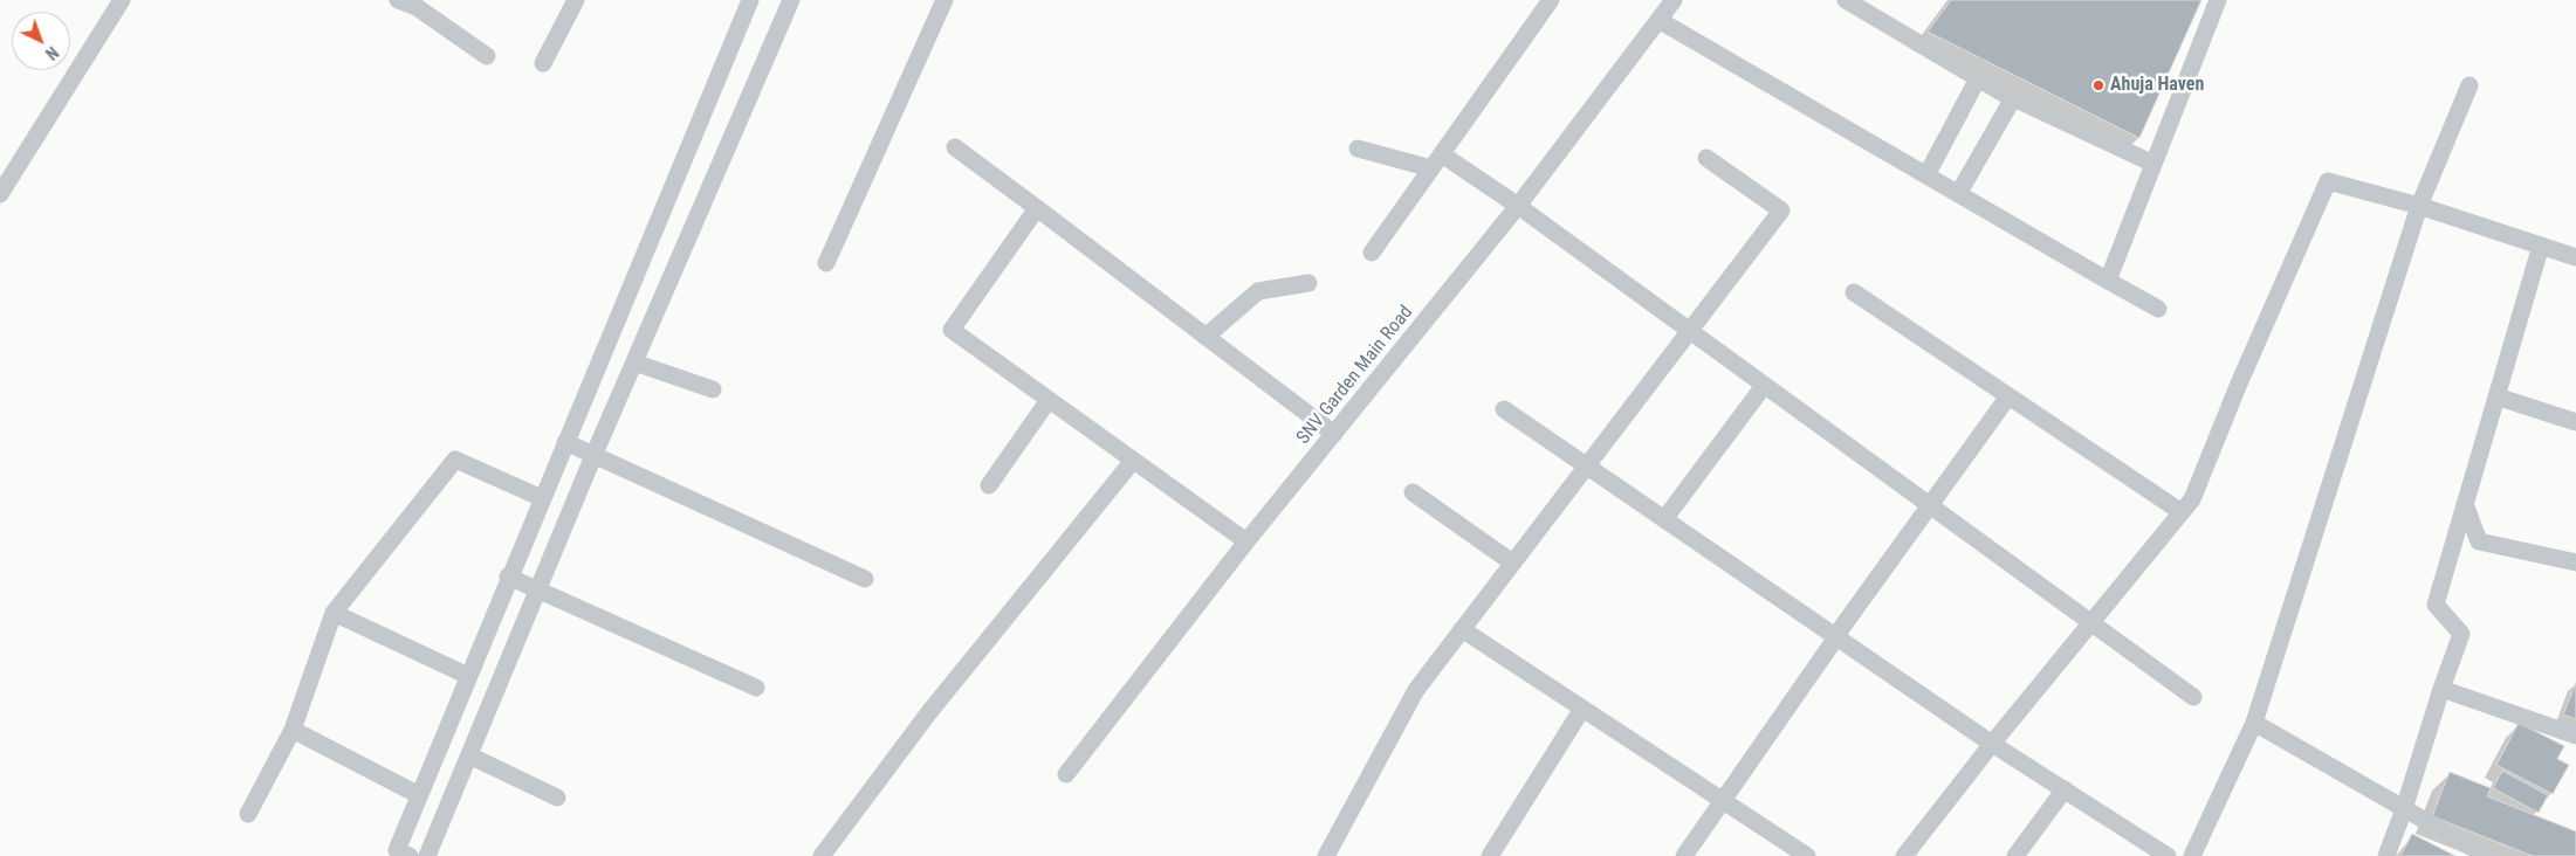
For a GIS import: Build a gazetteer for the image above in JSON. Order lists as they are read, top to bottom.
{
  "streets": {
    "street": ["SNV Garden Main Road"]
  },
  "places": ["Ahuja Haven"],
  "north": "bottom right"
}
